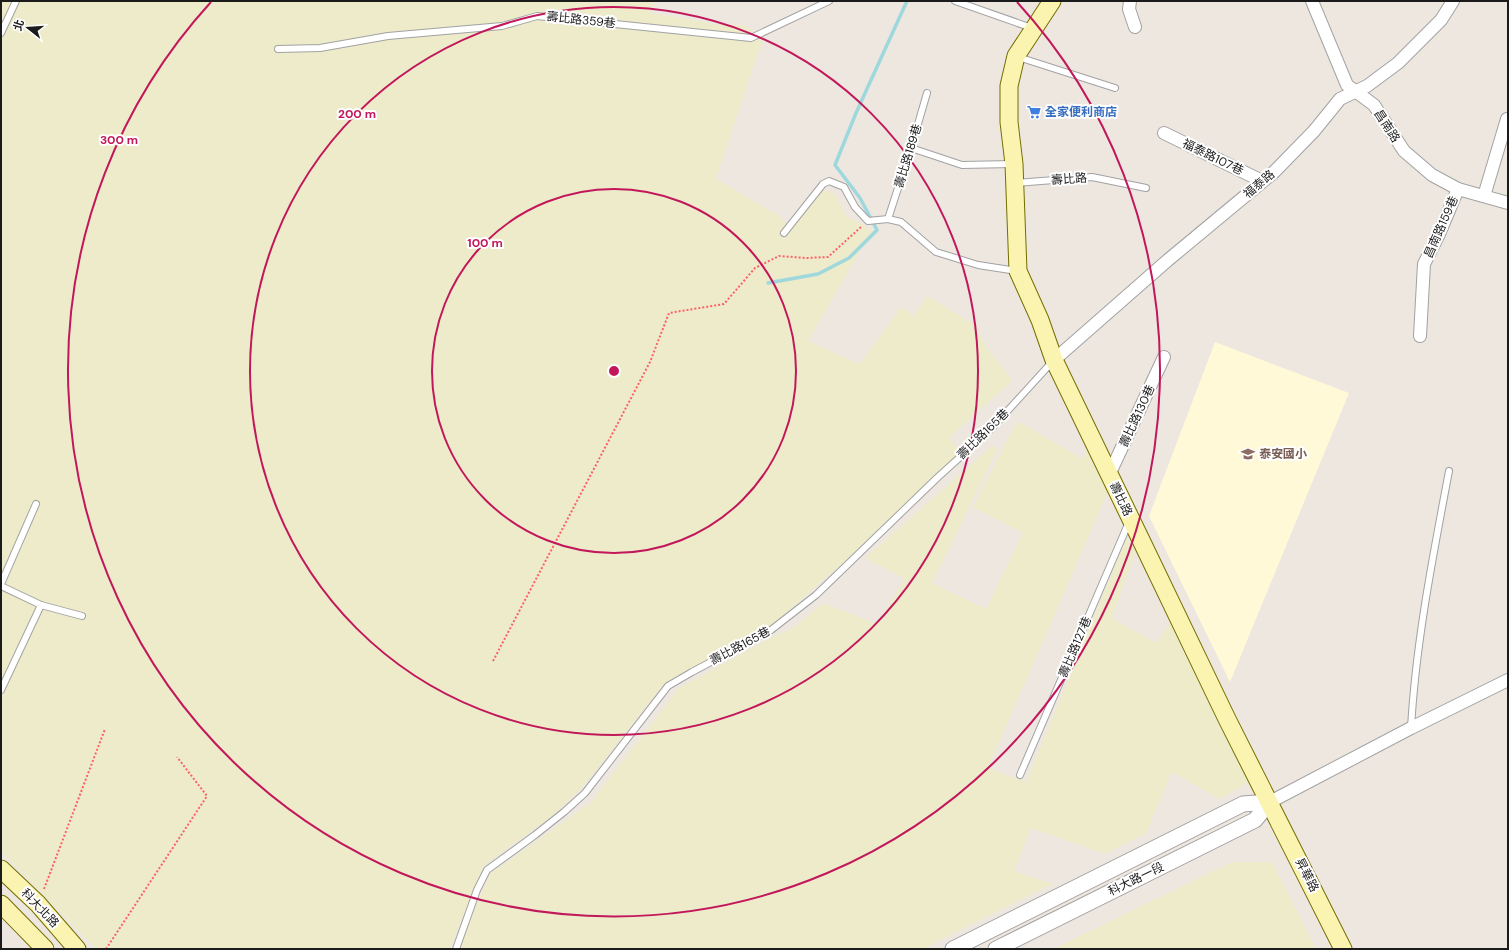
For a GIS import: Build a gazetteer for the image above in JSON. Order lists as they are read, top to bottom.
{
  "streets": {
    "main road": ["壽比路", "昇華路", "科大北路"],
    "street": [
      "昌南路",
      "福泰路107巷",
      "福泰路",
      "昌南路159巷",
      "壽比路130巷",
      "科大路一段"
    ],
    "lane": [
      "壽比路359巷",
      "壽比路189巷",
      "壽比路165巷",
      "壽比路127巷"
    ]
  },
  "crossings": [
    ["昌南路", "福泰路"],
    ["昌南路", "昌南路159巷"],
    ["福泰路107巷", "福泰路"],
    ["壽比路", "福泰路"],
    ["壽比路", "壽比路130巷"],
    ["壽比路", "壽比路165巷"],
    ["壽比路", "壽比路127巷"],
    ["壽比路", "昇華路"],
    ["壽比路", "科大路一段"],
    ["福泰路", "壽比路165巷"],
    ["昇華路", "科大路一段"]
  ],
  "places": {
    "supermarket": ["全家便利商店"],
    "school or university": ["泰安國小"]
  },
  "north": "left",
  "rings": ["200 m", "300 m", "100 m"]
}
